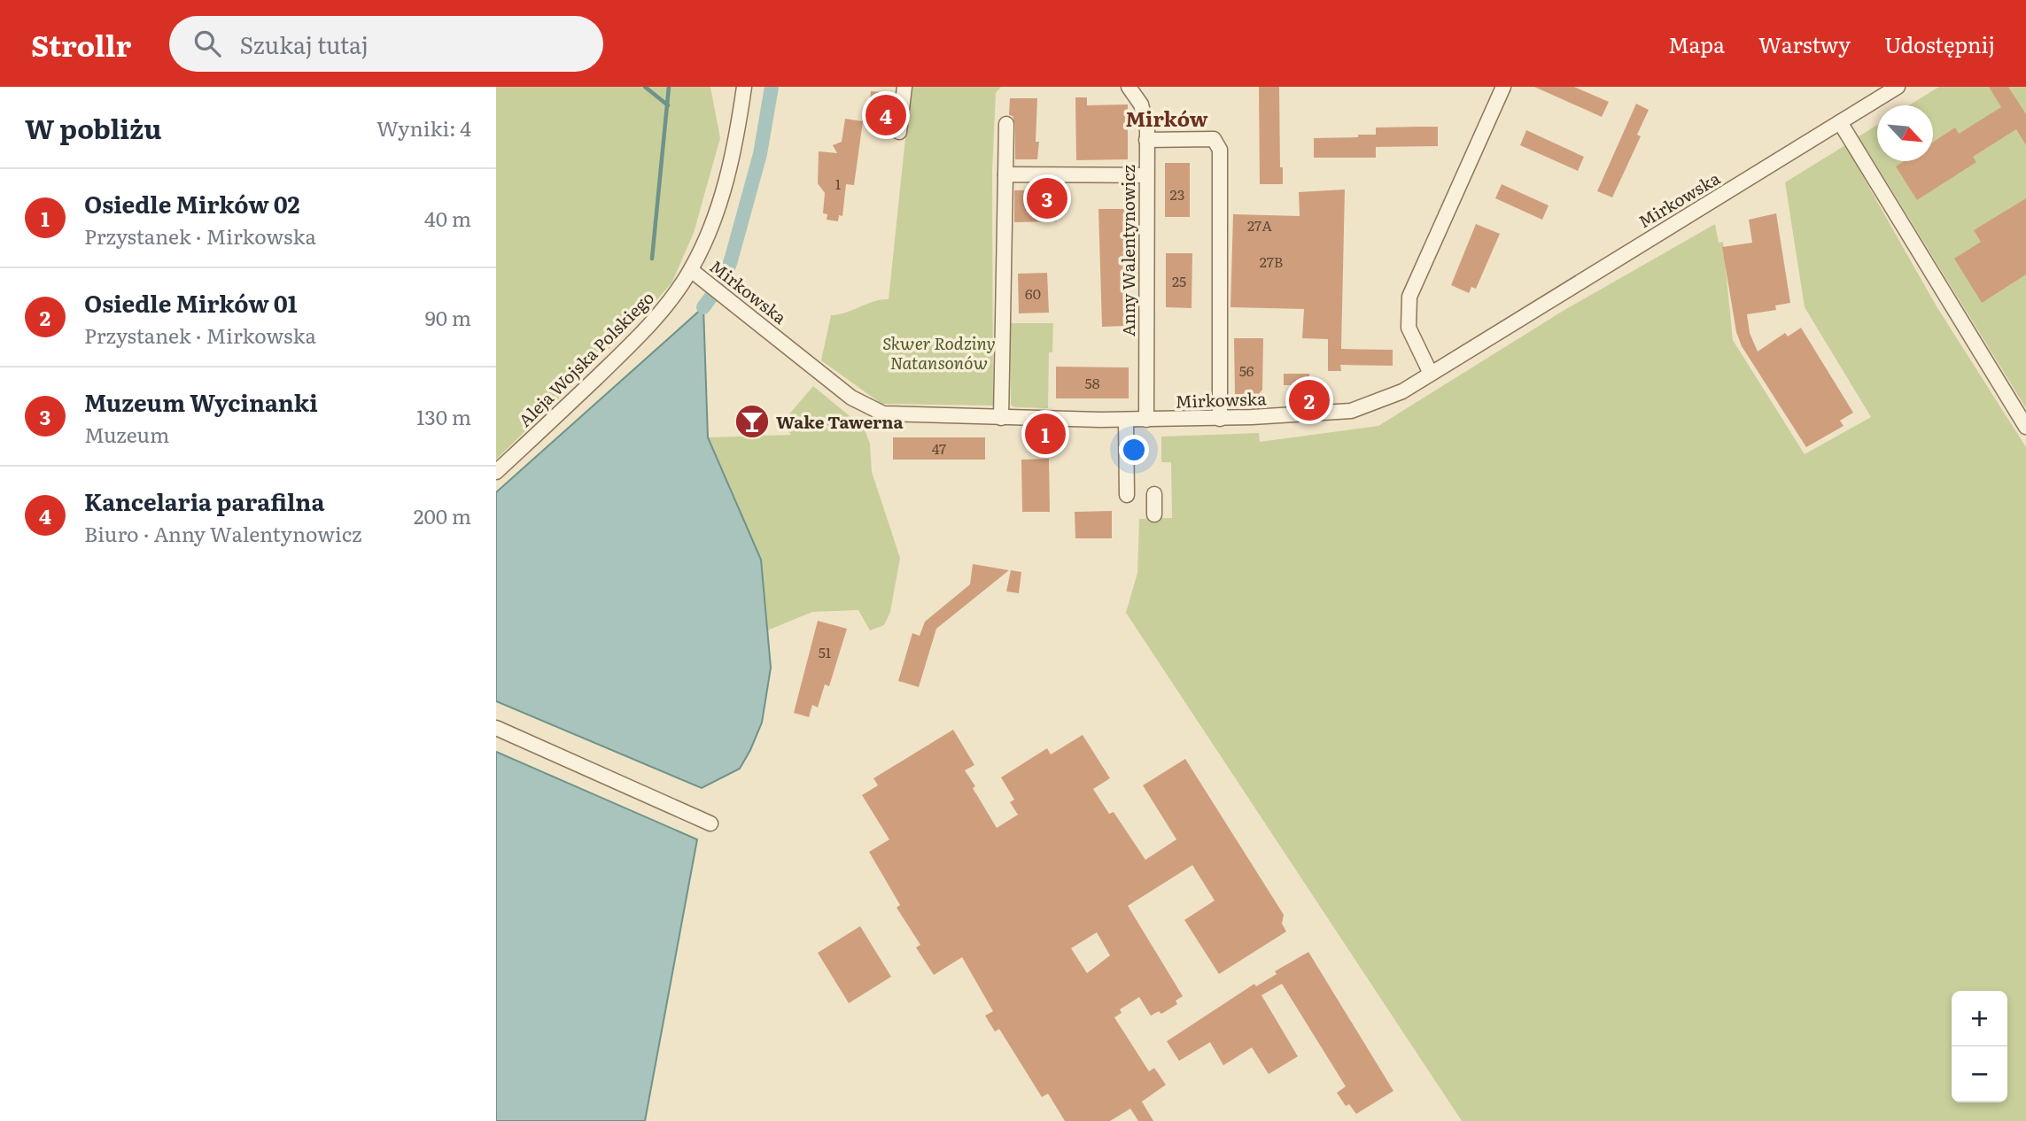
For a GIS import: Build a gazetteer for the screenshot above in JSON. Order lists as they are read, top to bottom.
{
  "streets": {
    "street": ["Mirkowska", "Anny Walentynowicz", "Aleja Wojska Polskiego"]
  },
  "crossings": [
    ["Mirkowska", "Anny Walentynowicz"],
    ["Mirkowska", "Aleja Wojska Polskiego"]
  ],
  "districts": ["Mirków"],
  "parks": ["Skwer Rodziny Natansonów"],
  "places": {
    "bar": ["Wake Tawerna"]
  },
  "house_numbers": [
    "1",
    "23",
    "27A",
    "27B",
    "25",
    "60",
    "56",
    "58",
    "47",
    "51"
  ],
  "north": "bottom right",
  "page": {
    "header": "Strollr",
    "search": "Szukaj tutaj",
    "nav": ["Mapa", "Warstwy", "Udostępnij"],
    "heading": ["W pobliżu", "Wyniki: 4"],
    "pins": [
      "4",
      "3",
      "2",
      "1"
    ],
    "list": [
      {
        "mark": "1",
        "name": "Osiedle Mirków 02",
        "note": "Przystanek · Mirkowska",
        "value": "40 m"
      },
      {
        "mark": "2",
        "name": "Osiedle Mirków 01",
        "note": "Przystanek · Mirkowska",
        "value": "90 m"
      },
      {
        "mark": "3",
        "name": "Muzeum Wycinanki",
        "note": "Muzeum",
        "value": "130 m"
      },
      {
        "mark": "4",
        "name": "Kancelaria parafilna",
        "note": "Biuro · Anny Walentynowicz",
        "value": "200 m"
      }
    ],
    "map_buttons": ["+", "−"]
  }
}
